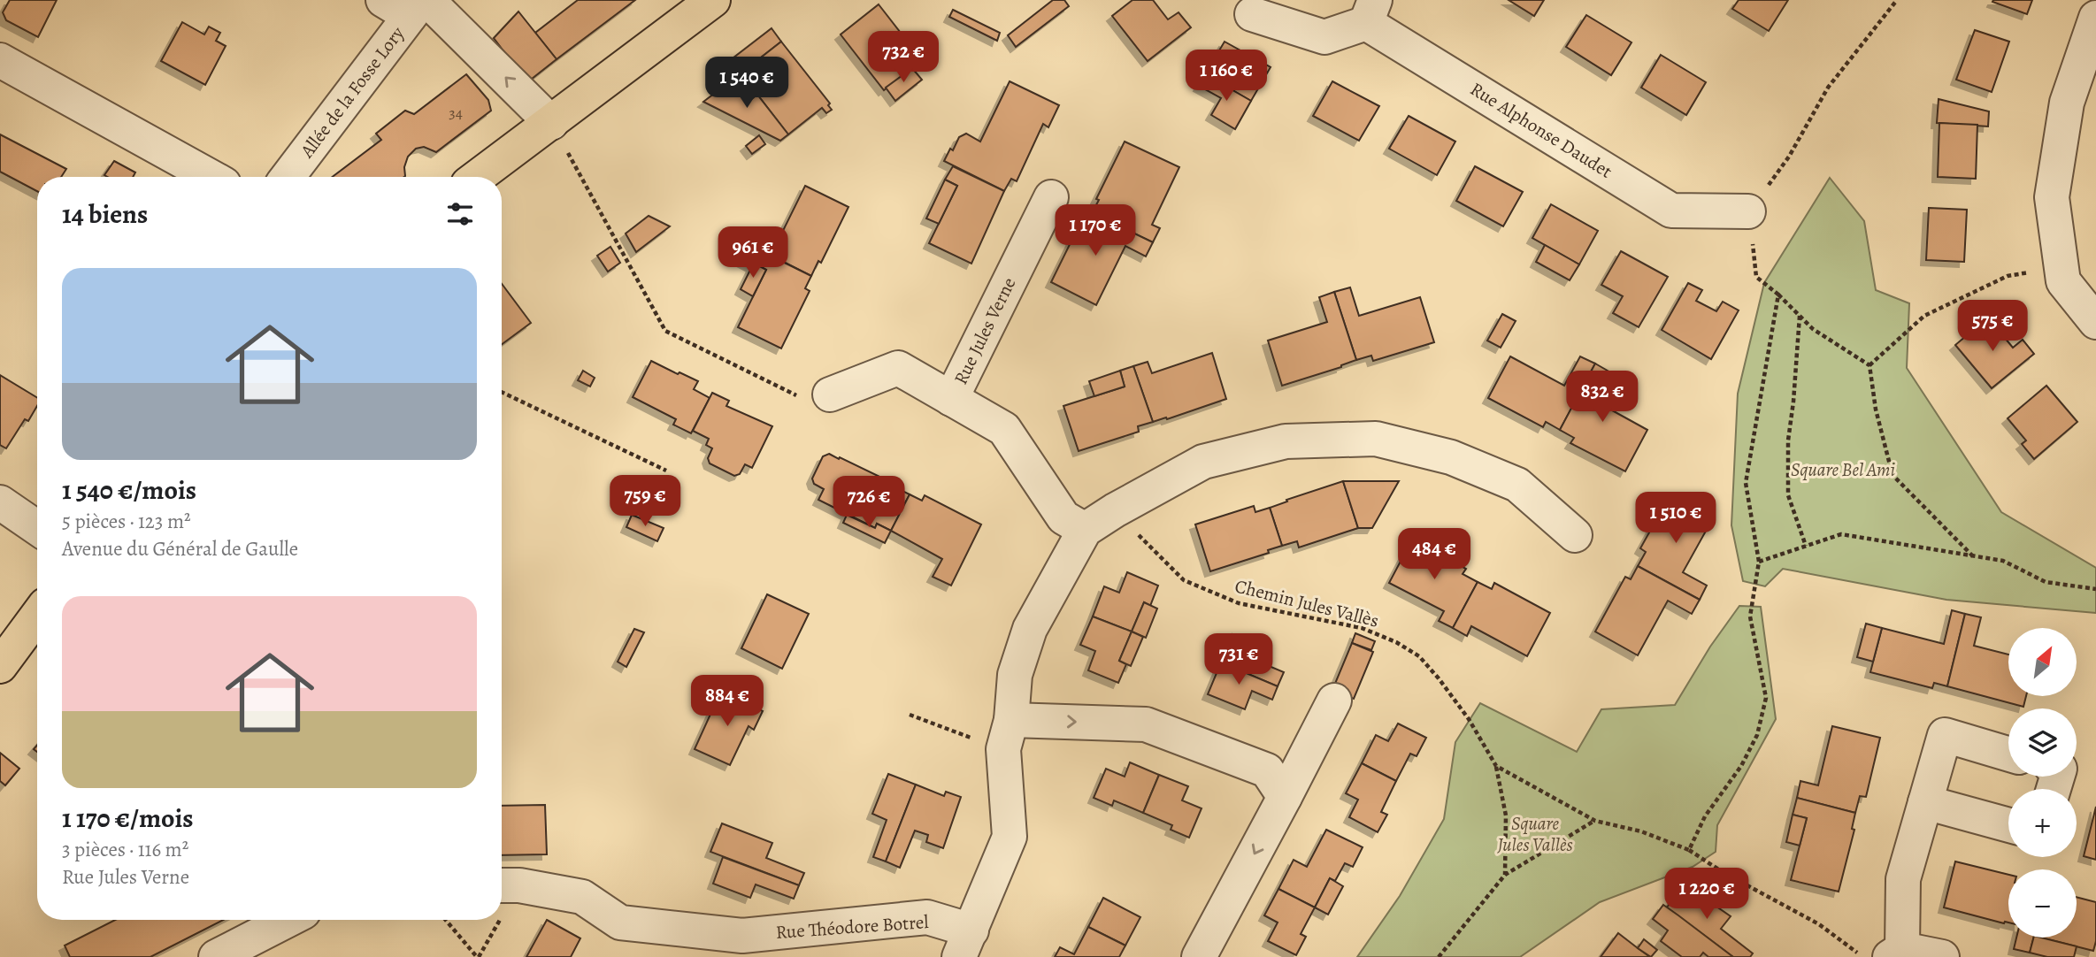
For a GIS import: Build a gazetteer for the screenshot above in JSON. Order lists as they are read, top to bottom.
{
  "streets": {
    "street": [
      "Allée de la Fosse Lory",
      "Rue Alphonse Daudet",
      "Rue Jules Verne",
      "Rue Théodore Botrel"
    ],
    "path": ["Chemin Jules Vallès"]
  },
  "one_way": ["Allée de la Fosse Lory"],
  "parks": ["Square Bel Ami", "Square Jules Vallès"],
  "house_numbers": ["34"],
  "north": "top right",
  "page": {
    "price": [
      "732 €",
      "1 160 €",
      "1 540 €",
      "1 170 €",
      "961 €",
      "575 €",
      "832 €",
      "759 €",
      "726 €",
      "1 510 €",
      "484 €",
      "731 €",
      "884 €",
      "1 220 €"
    ],
    "heading": "14 biens",
    "list": [
      {
        "name": "1 540 €/mois",
        "note": "5 pièces · 123 m² · Avenue du Général de Gaulle"
      },
      {
        "name": "1 170 €/mois",
        "note": "3 pièces · 116 m² · Rue Jules Verne"
      }
    ],
    "map_buttons": ["+", "−"]
  }
}
